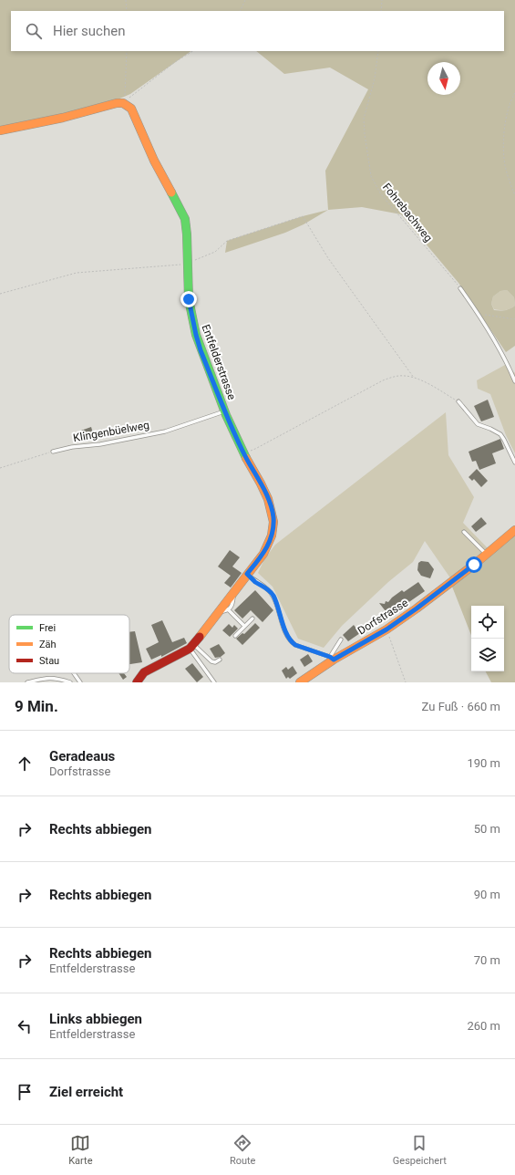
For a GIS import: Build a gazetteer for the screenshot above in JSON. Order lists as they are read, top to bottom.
{
  "streets": {
    "street": ["Entfelderstrasse", "Dorfstrasse"],
    "lane": ["Klingenbüelweg"],
    "path": ["Fohrebachweg"]
  },
  "crossings": [
    ["Entfelderstrasse", "Klingenbüelweg"]
  ],
  "legend": ["Frei", "Zäh", "Stau"],
  "north": "bottom",
  "page": {
    "search": "Hier suchen",
    "heading": ["9 Min.", "Zu Fuß · 660 m"],
    "list": [
      ["Geradeaus", "Dorfstrasse", "190 m"],
      ["Rechts abbiegen", "50 m"],
      ["Rechts abbiegen", "90 m"],
      ["Rechts abbiegen", "Entfelderstrasse", "70 m"],
      ["Links abbiegen", "Entfelderstrasse", "260 m"],
      "Ziel erreicht"
    ],
    "nav": ["Karte", "Route", "Gespeichert"]
  }
}
